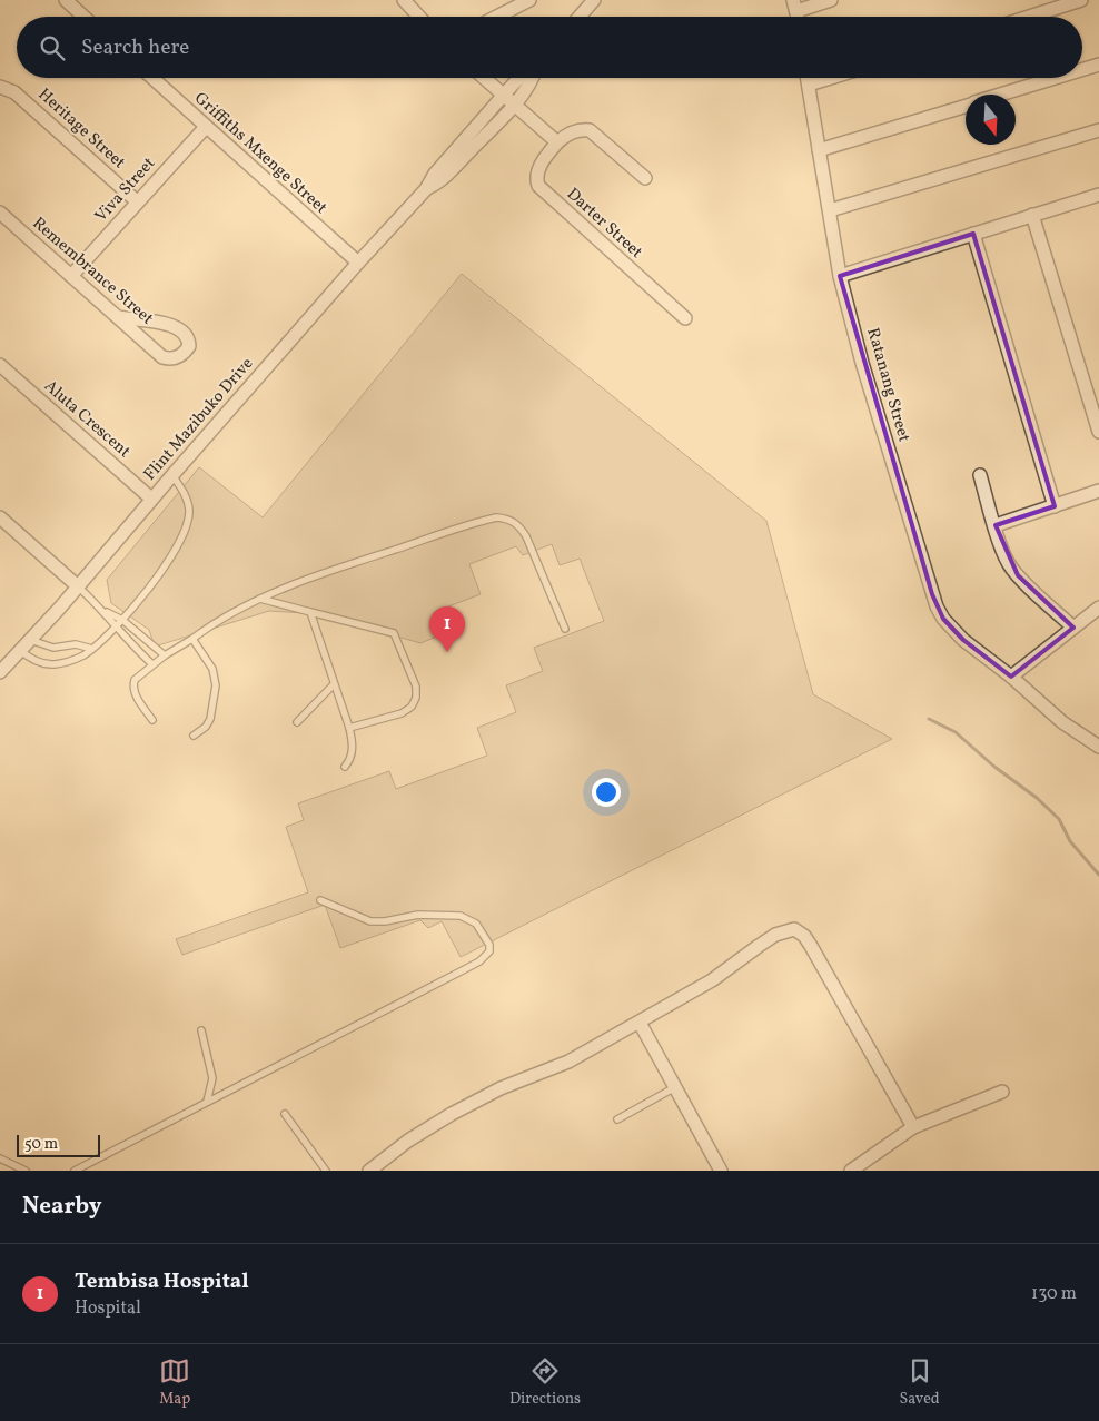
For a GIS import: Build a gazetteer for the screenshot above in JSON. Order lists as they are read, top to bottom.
{
  "streets": {
    "street": [
      "Heritage Street",
      "Griffiths Mxenge Street",
      "Viva Street",
      "Darter Street",
      "Remembrance Street",
      "Ratanang Street",
      "Aluta Crescent",
      "Flint Mazibuko Drive"
    ]
  },
  "crossings": [
    ["Heritage Street", "Viva Street"],
    ["Griffiths Mxenge Street", "Viva Street"],
    ["Griffiths Mxenge Street", "Flint Mazibuko Drive"],
    ["Viva Street", "Remembrance Street"],
    ["Aluta Crescent", "Flint Mazibuko Drive"]
  ],
  "scale_bar": "50 m",
  "north": "bottom",
  "page": {
    "search": "Search here",
    "pins": "1",
    "scale": "50 m",
    "heading": "Nearby",
    "list": [
      {
        "mark": "1",
        "name": "Tembisa Hospital",
        "note": "Hospital",
        "value": "130 m"
      }
    ],
    "nav": ["Map", "Directions", "Saved"]
  }
}
